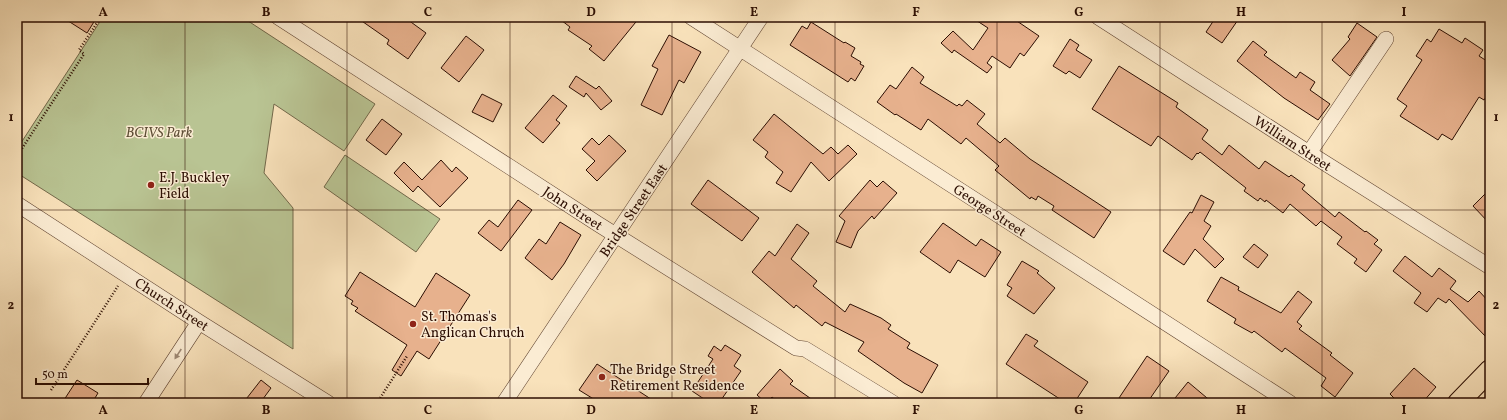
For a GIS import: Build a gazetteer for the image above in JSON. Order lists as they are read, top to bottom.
{
  "streets": {
    "street": [
      "William Street",
      "John Street",
      "Bridge Street East",
      "George Street",
      "Church Street"
    ]
  },
  "crossings": [
    ["John Street", "Bridge Street East"],
    ["Bridge Street East", "George Street"]
  ],
  "parks": ["BCIVS Park"],
  "places": ["E.J. Buckley Field", "St. Thomas's Anglican Chruch", "The Bridge Street Retirement Residence"],
  "scale_bar": "50 m",
  "grid": {
    "columns": [
      "A",
      "B",
      "C",
      "D",
      "E",
      "F",
      "G",
      "H",
      "I"
    ],
    "rows": ["1", "2"]
  }
}
